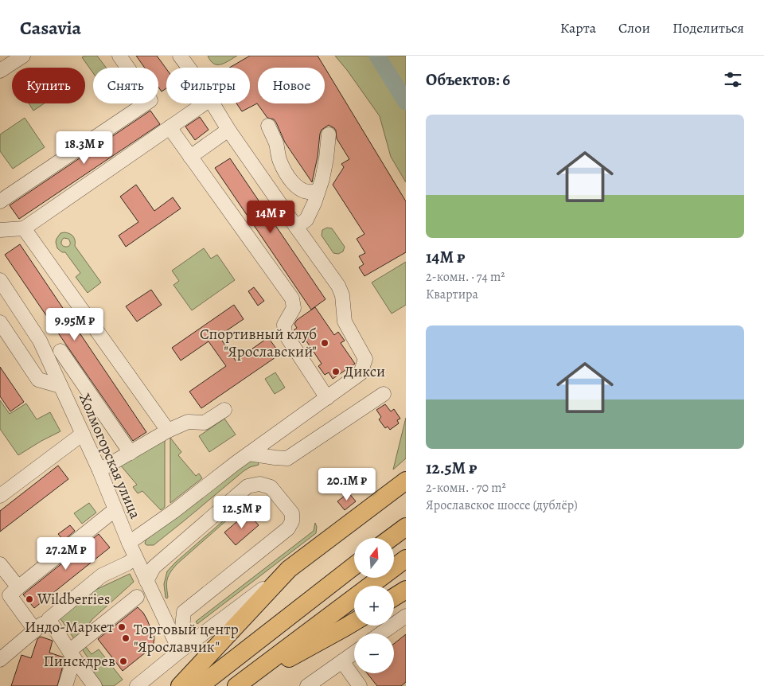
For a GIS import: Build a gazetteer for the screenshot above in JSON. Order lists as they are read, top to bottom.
{
  "streets": {
    "street": ["Холмогорская улица"]
  },
  "places": [
    "Спортивный клуб \"Ярославский\"",
    "Дикси",
    "Wildberries",
    "Индо-Маркет",
    "Торговый центр \"Ярославчик\"",
    "Пинскдрев"
  ],
  "north": "top",
  "page": {
    "header": "Casavia",
    "nav": ["Карта", "Слои", "Поделиться"],
    "heading": "Объектов: 6",
    "chip": [
      "Купить",
      "Снять",
      "Фильтры",
      "Новое"
    ],
    "list": [
      {
        "name": "14M ₽",
        "note": "2-комн. · 74 m² · Квартира"
      },
      {
        "name": "12.5M ₽",
        "note": "2-комн. · 70 m² · Ярославское шоссе (дублёр)"
      }
    ],
    "price": [
      "18.3M ₽",
      "14M ₽",
      "9.95M ₽",
      "20.1M ₽",
      "12.5M ₽",
      "27.2M ₽"
    ],
    "map_buttons": ["+", "−"]
  }
}
